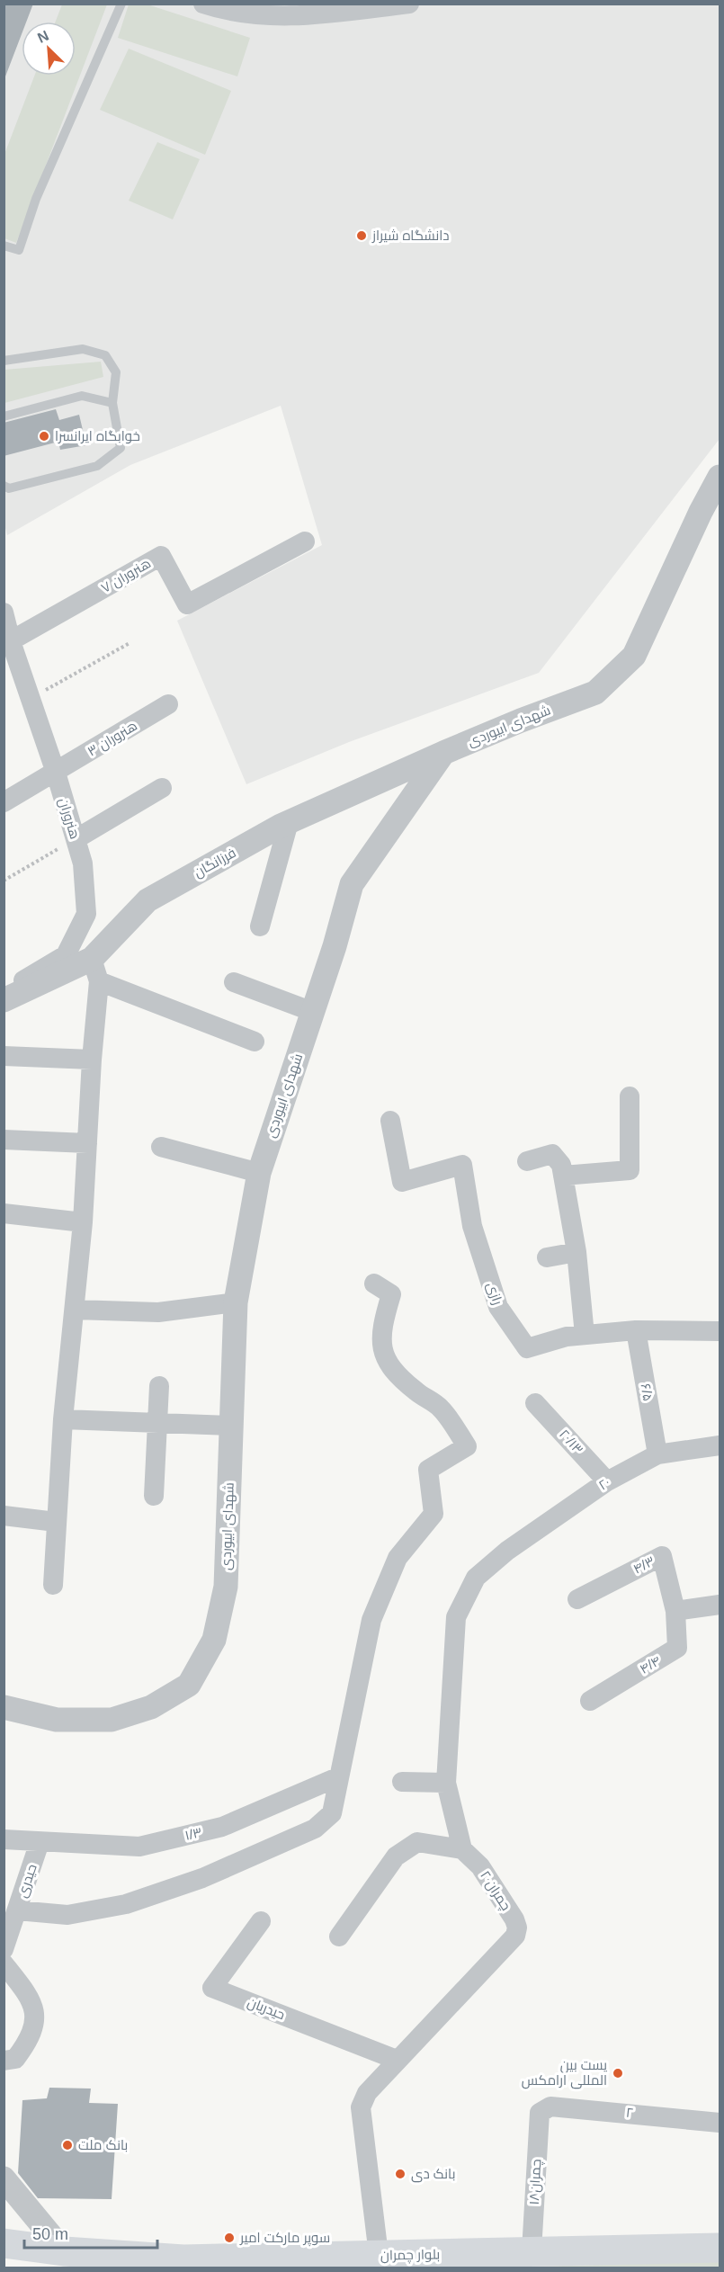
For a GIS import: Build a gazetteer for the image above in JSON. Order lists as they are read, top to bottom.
{
  "streets": {
    "main road": ["بلوار چمران"],
    "street": [
      "هنروران ۷",
      "شهدای ابیوردی",
      "هنروران ۳",
      "هنروران",
      "فرزانگان",
      "رازی",
      "۶/۵",
      "۲۰/۱۳",
      "۲۰",
      "۴/۳",
      "۴/۴",
      "۱/۳",
      "حیدری",
      "چمران۲۰",
      "حیدریان",
      "۲",
      "چمران۱۸"
    ]
  },
  "crossings": [
    ["هنروران ۷", "هنروران"],
    ["شهدای ابیوردی", "فرزانگان"],
    ["هنروران ۳", "هنروران"],
    ["رازی", "۶/۵"],
    ["۶/۵", "۲۰"],
    ["۲۰/۱۳", "۲۰"],
    ["۴/۳", "۴/۴"],
    ["۱/۳", "حیدری"],
    ["چمران۲۰", "حیدریان"],
    ["چمران۲۰", "بلوار چمران"],
    ["۲", "چمران۱۸"],
    ["چمران۱۸", "بلوار چمران"]
  ],
  "places": [
    "دانشگاه شیراز",
    "خوابگاه ایرانسرا",
    "پست بین المللی ارامکس",
    "بانک ملت",
    "بانک دی",
    "سوپر مارکت امیر"
  ],
  "scale_bar": "50 m",
  "north": "top left"
}
